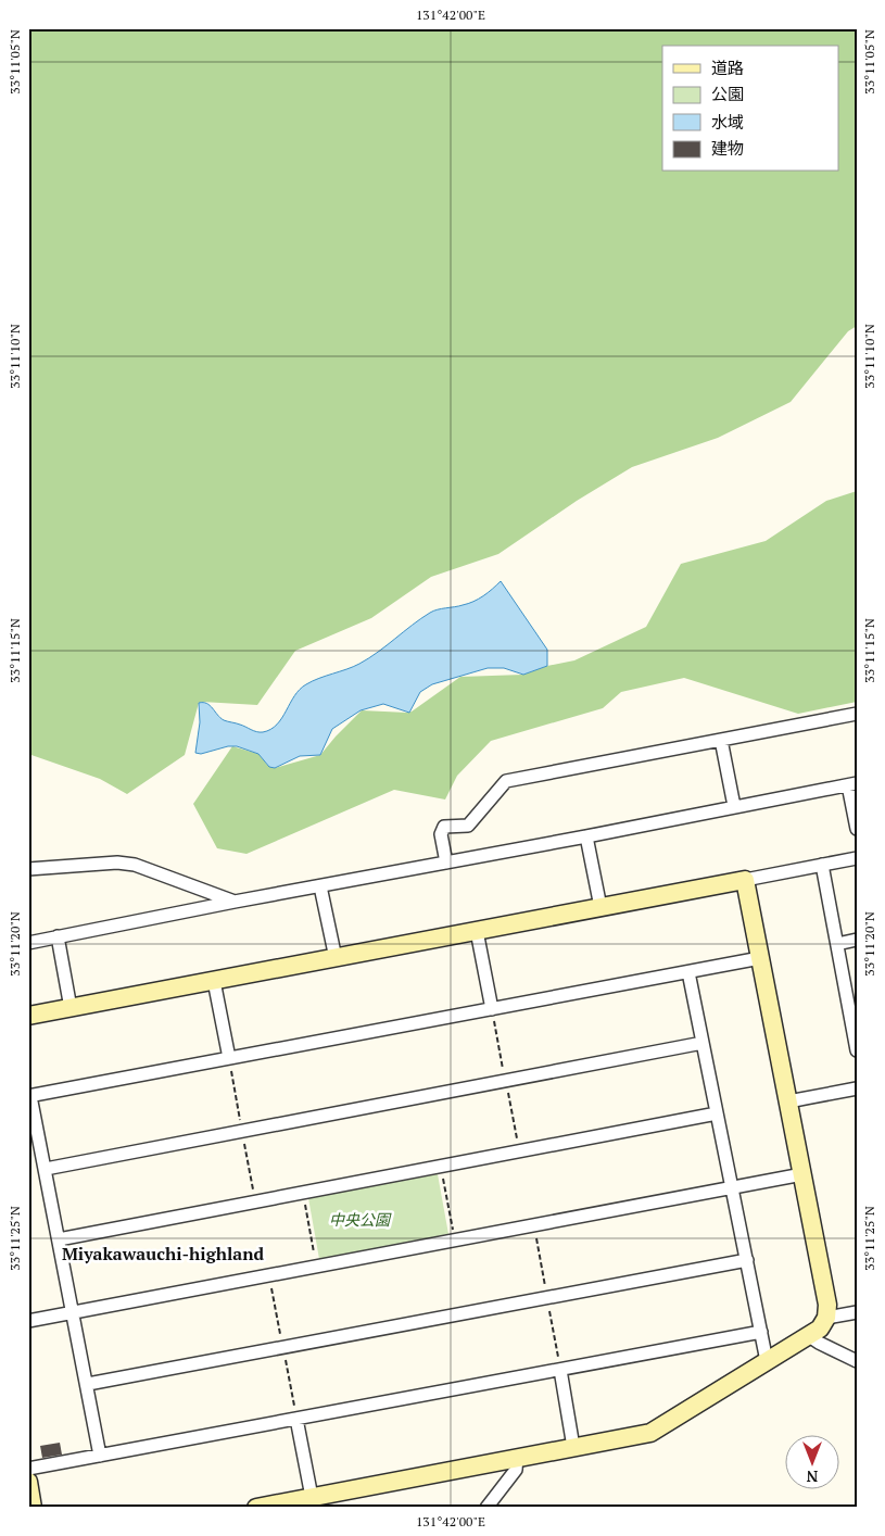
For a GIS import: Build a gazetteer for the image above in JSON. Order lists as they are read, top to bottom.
{
  "districts": ["Miyakawauchi-highland"],
  "parks": ["中央公園"],
  "legend": [
    "道路",
    "公園",
    "水域",
    "建物"
  ],
  "north": "bottom",
  "coordinates": [
    "131°42'00\"E",
    "33°11'05\"N",
    "33°11'10\"N",
    "33°11'15\"N",
    "33°11'20\"N",
    "33°11'25\"N"
  ]
}
